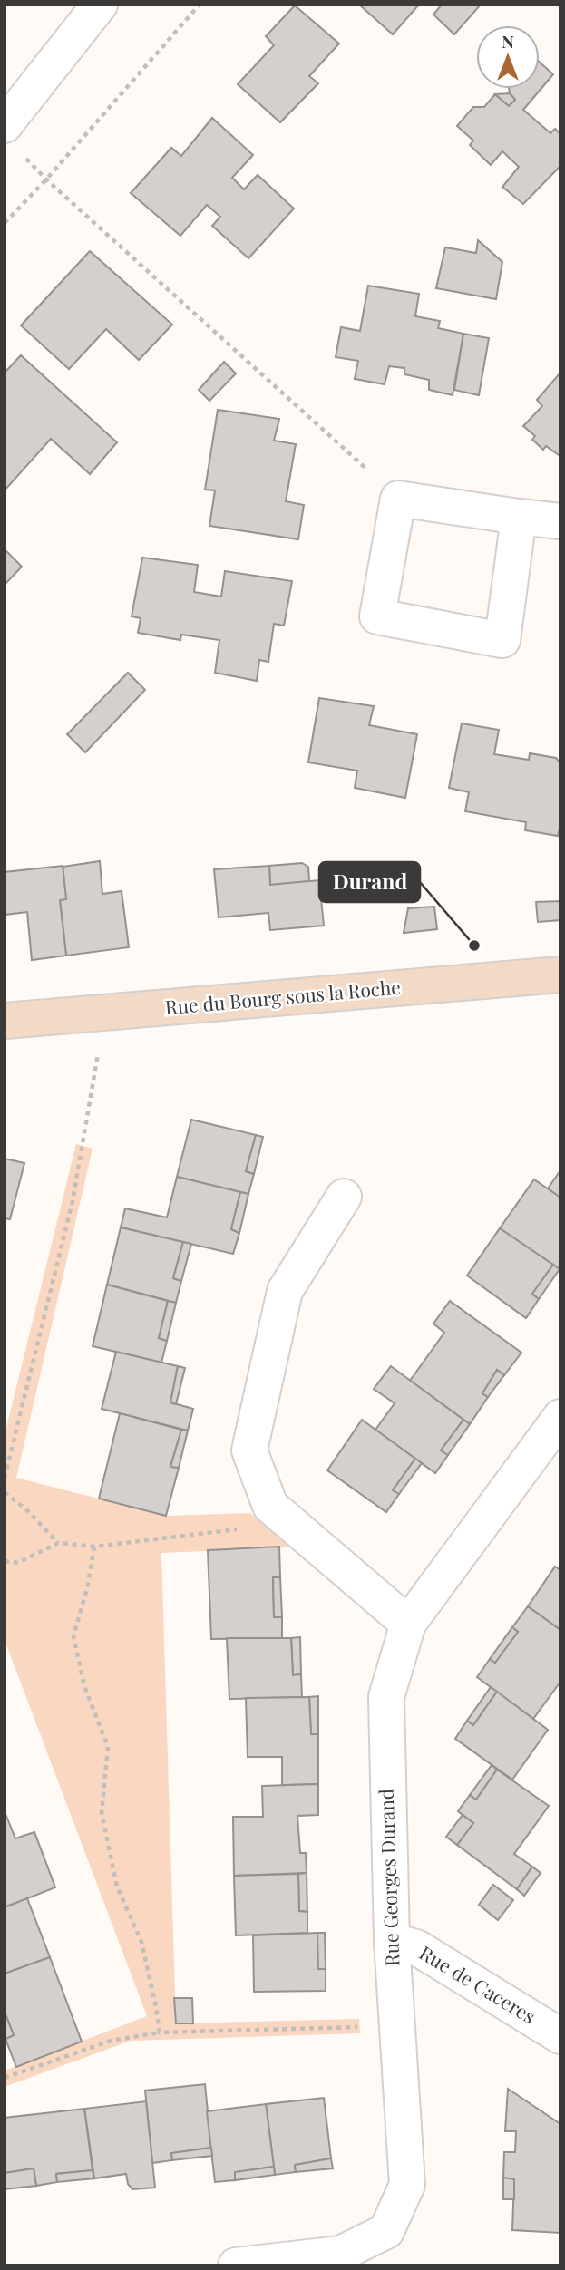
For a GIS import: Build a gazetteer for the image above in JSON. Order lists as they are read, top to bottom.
{
  "streets": {
    "main road": ["Rue du Bourg sous la Roche"],
    "street": ["Rue Georges Durand", "Rue de Caceres"]
  },
  "crossings": [
    ["Rue Georges Durand", "Rue de Caceres"]
  ],
  "places": ["Durand"],
  "north": "top"
}
